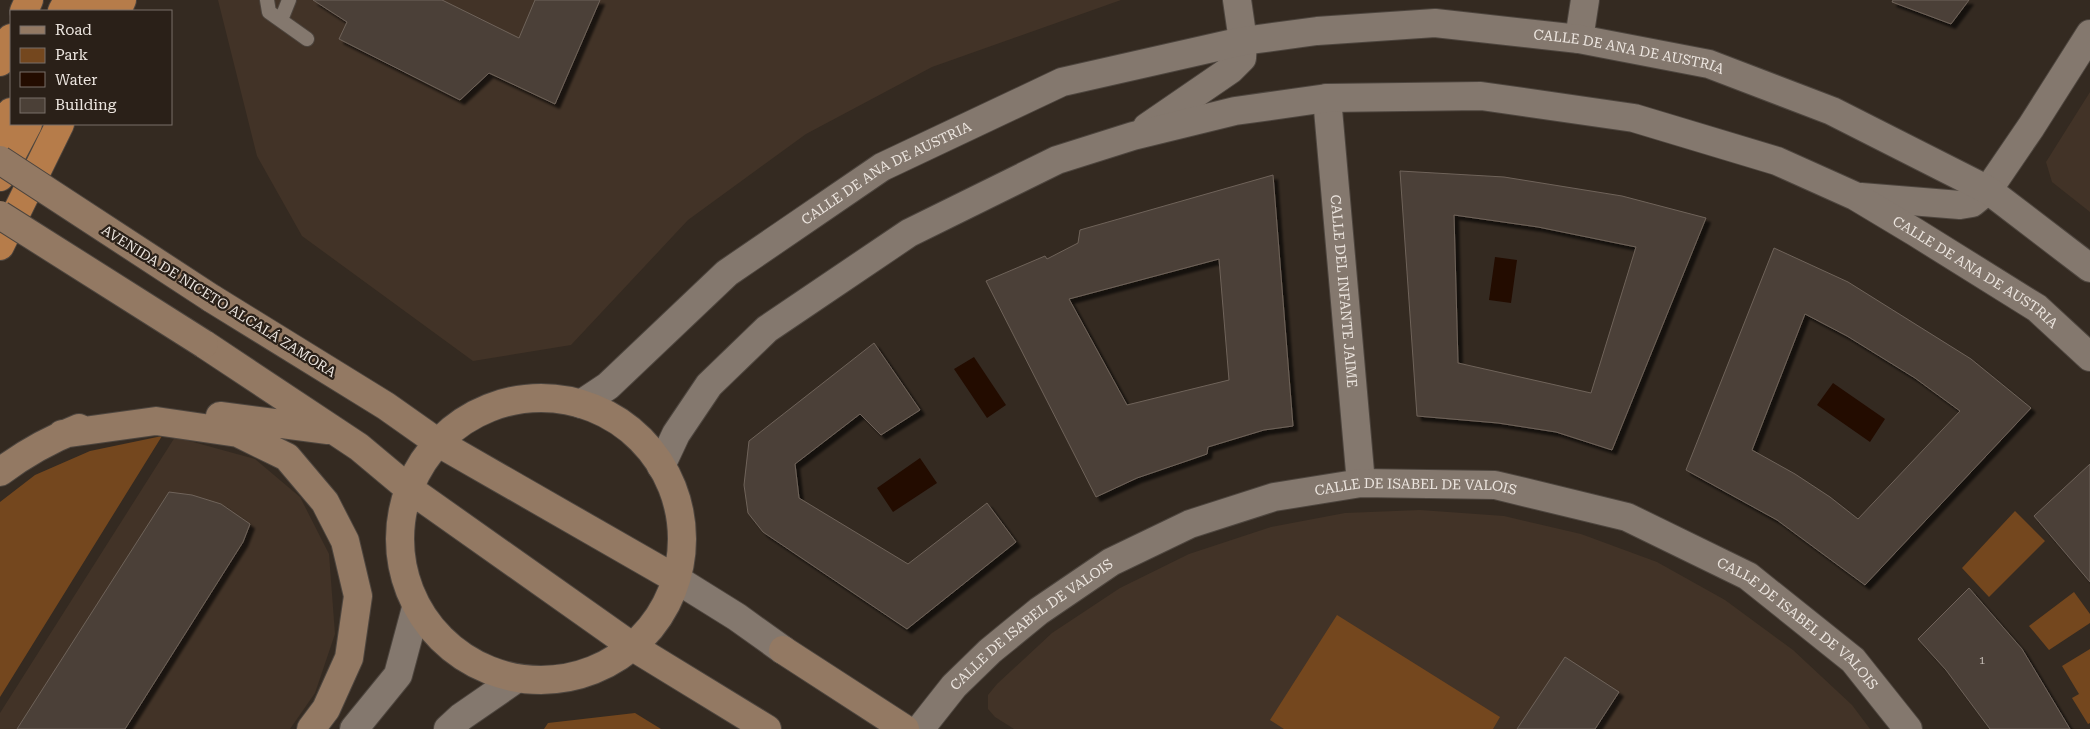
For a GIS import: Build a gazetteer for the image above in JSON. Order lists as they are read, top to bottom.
{
  "streets": {
    "street": [
      "CALLE DE ANA DE AUSTRIA",
      "CALLE DEL INFANTE JAIME",
      "AVENIDA DE NICETO ALCALÁ ZAMORA",
      "CALLE DE ISABEL DE VALOIS"
    ]
  },
  "crossings": [
    ["CALLE DE ANA DE AUSTRIA", "CALLE DEL INFANTE JAIME"],
    ["CALLE DEL INFANTE JAIME", "CALLE DE ISABEL DE VALOIS"]
  ],
  "house_numbers": ["1"],
  "legend": [
    "Road",
    "Park",
    "Water",
    "Building"
  ]
}
